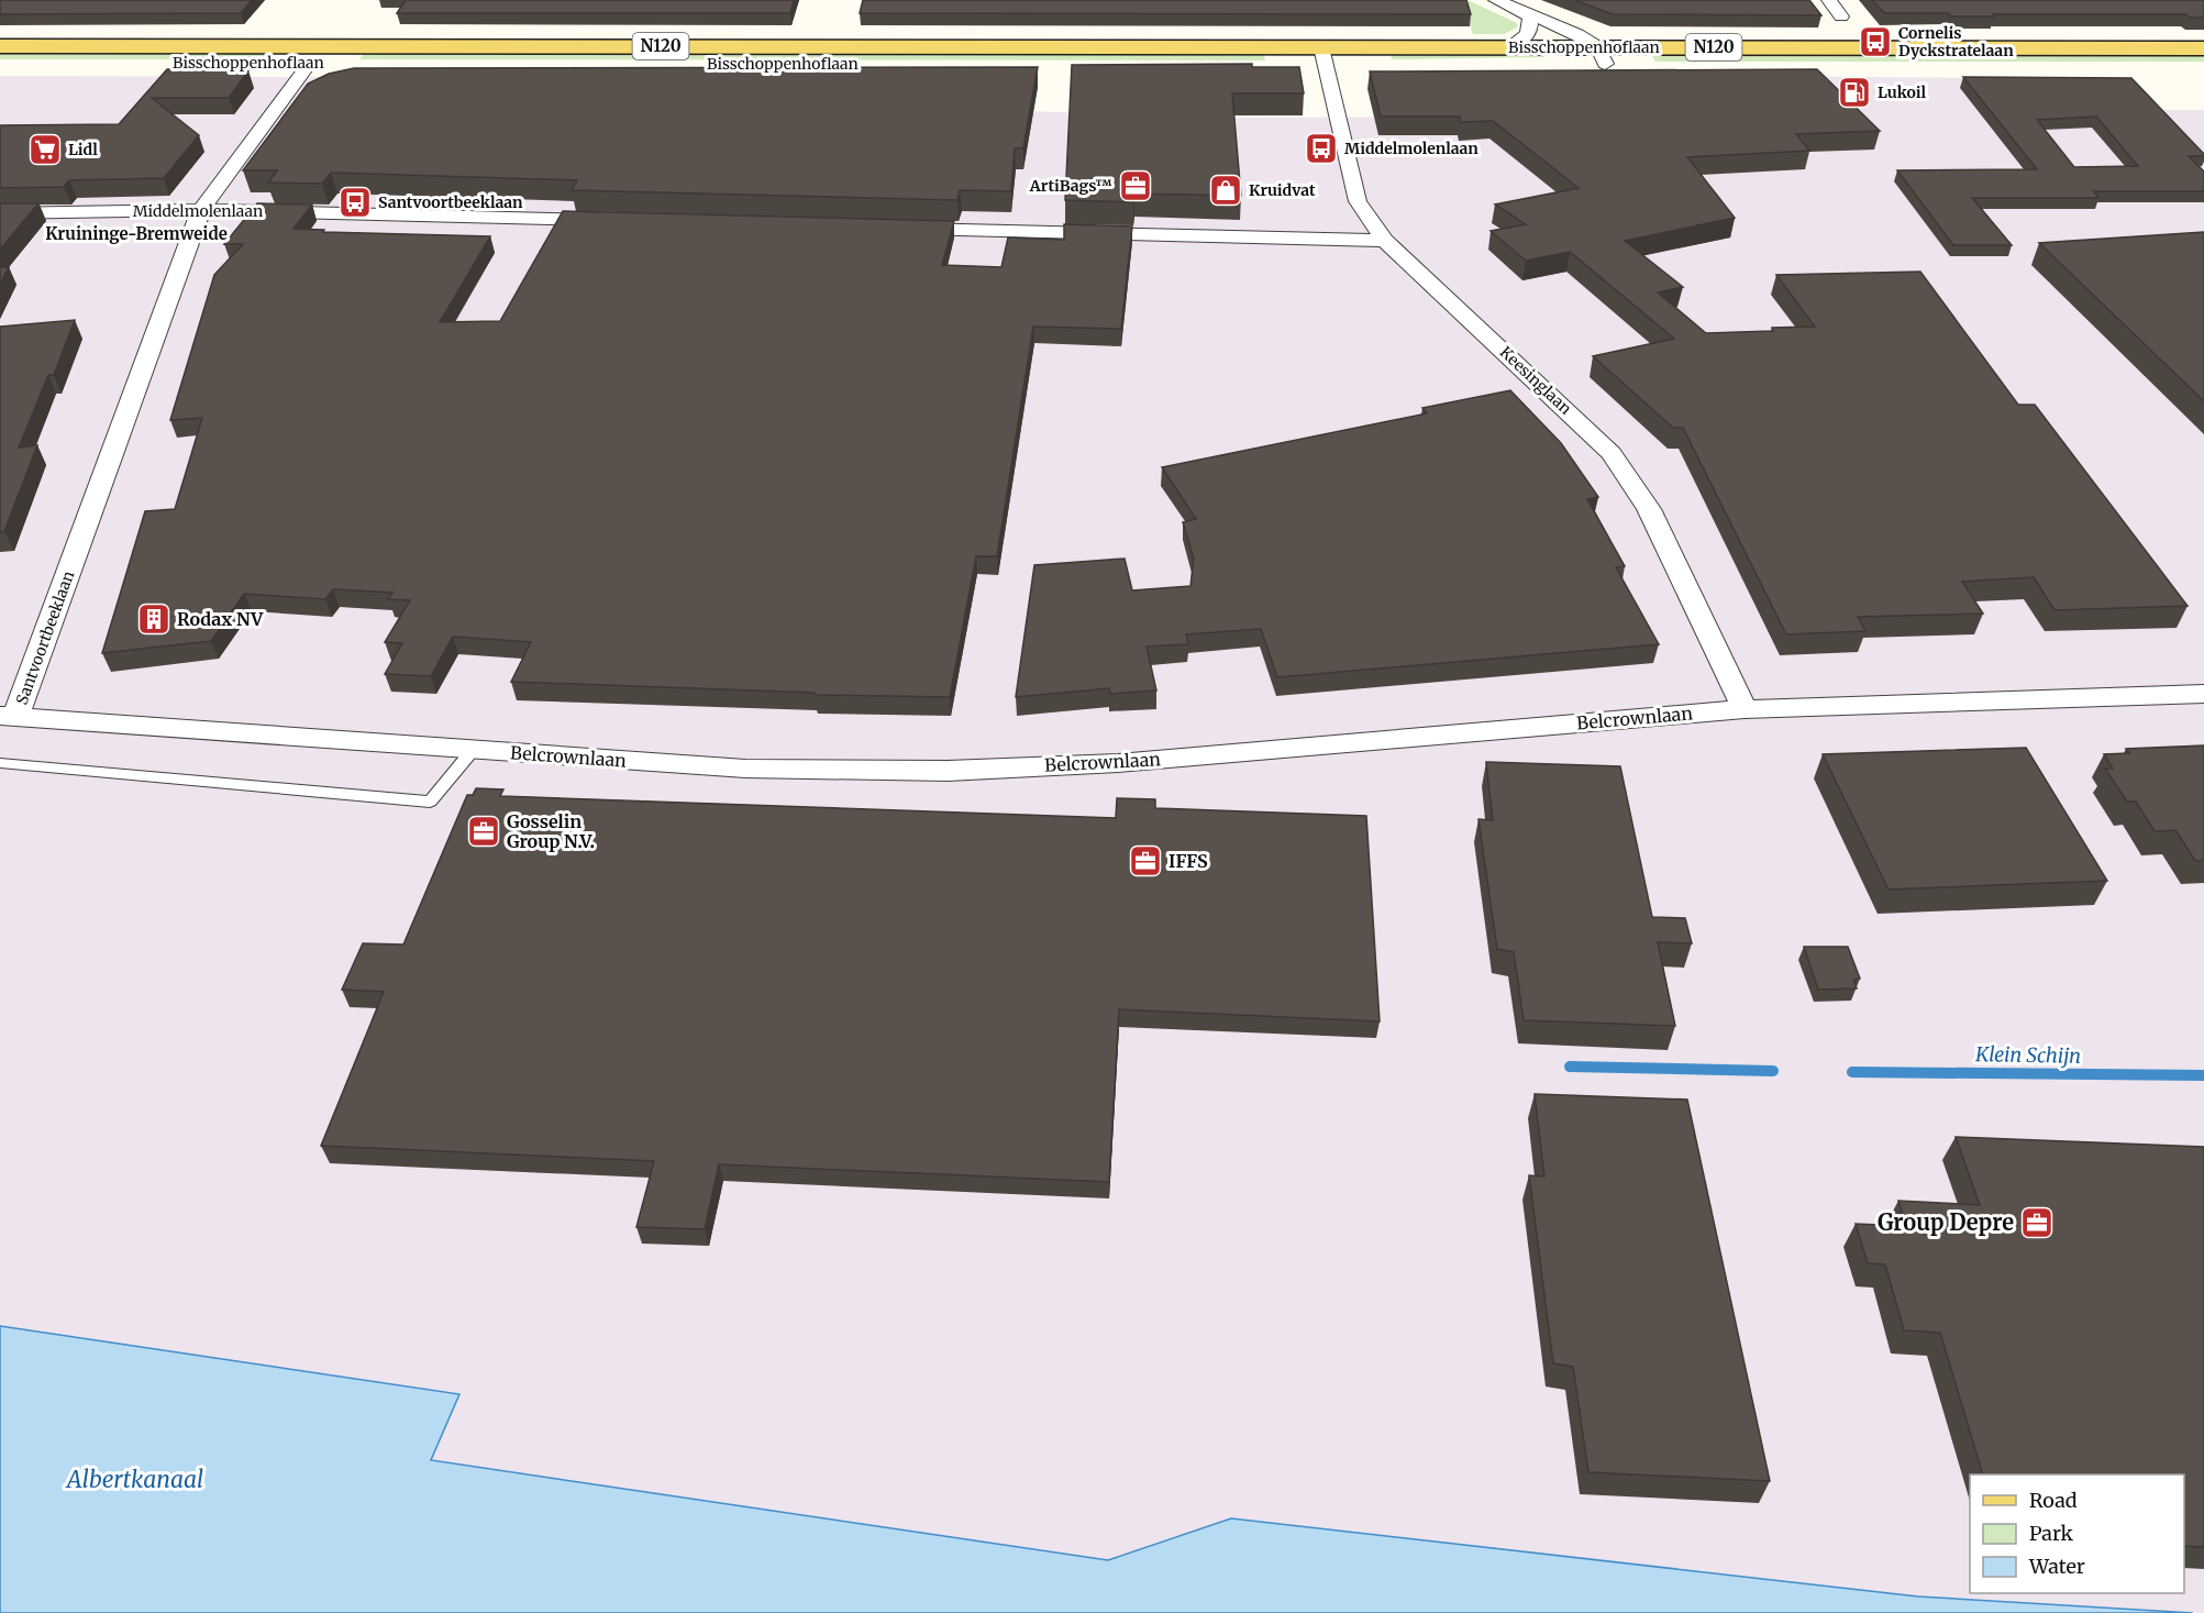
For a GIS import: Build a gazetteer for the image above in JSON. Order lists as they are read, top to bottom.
{
  "streets": {
    "main road": ["N120", "Bisschoppenhoflaan"],
    "street": [
      "Middelmolenlaan",
      "Keesinglaan",
      "Santvoortbeeklaan",
      "Belcrownlaan"
    ]
  },
  "crossings": [
    ["Bisschoppenhoflaan", "Keesinglaan"],
    ["Bisschoppenhoflaan", "Santvoortbeeklaan"],
    ["Middelmolenlaan", "Santvoortbeeklaan"],
    ["Keesinglaan", "Belcrownlaan"],
    ["Santvoortbeeklaan", "Belcrownlaan"]
  ],
  "districts": ["Kruininge-Bremweide"],
  "water": ["Klein Schijn", "Albertkanaal"],
  "places": {
    "bus stop": ["Cornelis Dyckstratelaan", "Middelmolenlaan", "Santvoortbeeklaan"],
    "fuel station": ["Lukoil"],
    "supermarket": ["Lidl"],
    "office": [
      "ArtiBags™",
      "Gosselin Group N.V.",
      "IFFS",
      "Group Depre"
    ],
    "shop": ["Kruidvat"],
    "building": ["Rodax NV"]
  },
  "legend": ["Road", "Park", "Water"]
}
